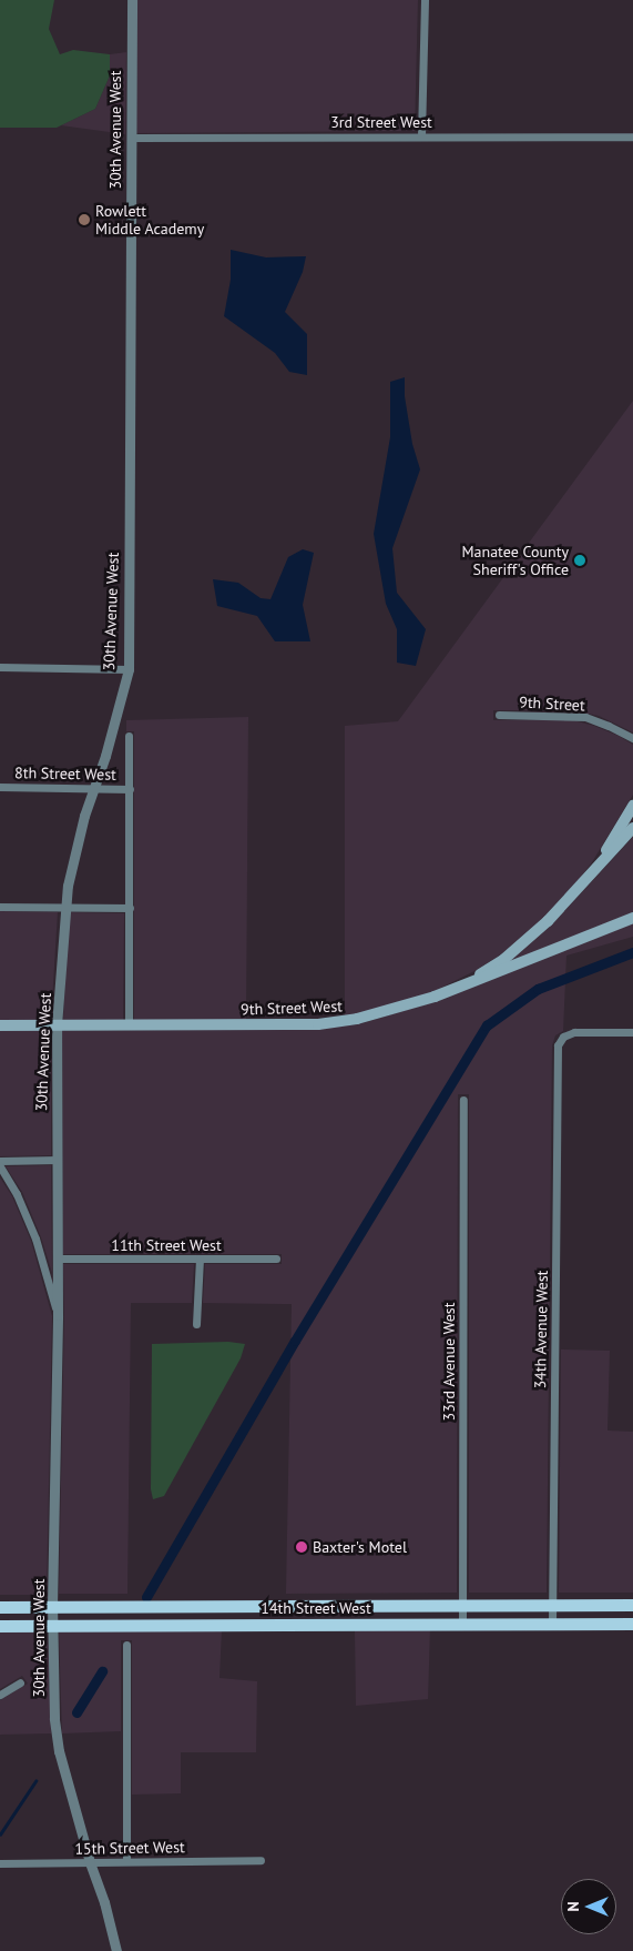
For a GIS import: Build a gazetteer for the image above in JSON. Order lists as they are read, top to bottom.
{
  "streets": {
    "main road": ["9th Street West", "14th Street West"],
    "street": [
      "3rd Street West",
      "30th Avenue West",
      "9th Street",
      "8th Street West",
      "11th Street West",
      "34th Avenue West",
      "33rd Avenue West",
      "15th Street West"
    ]
  },
  "crossings": [
    ["3rd Street West", "30th Avenue West"],
    ["30th Avenue West", "8th Street West"],
    ["30th Avenue West", "9th Street West"],
    ["30th Avenue West", "11th Street West"],
    ["30th Avenue West", "14th Street West"],
    ["30th Avenue West", "15th Street West"],
    ["34th Avenue West", "14th Street West"],
    ["33rd Avenue West", "14th Street West"]
  ],
  "places": ["Rowlett Middle Academy", "Manatee County Sheriff's Office", "Baxter's Motel"],
  "north": "left"
}
